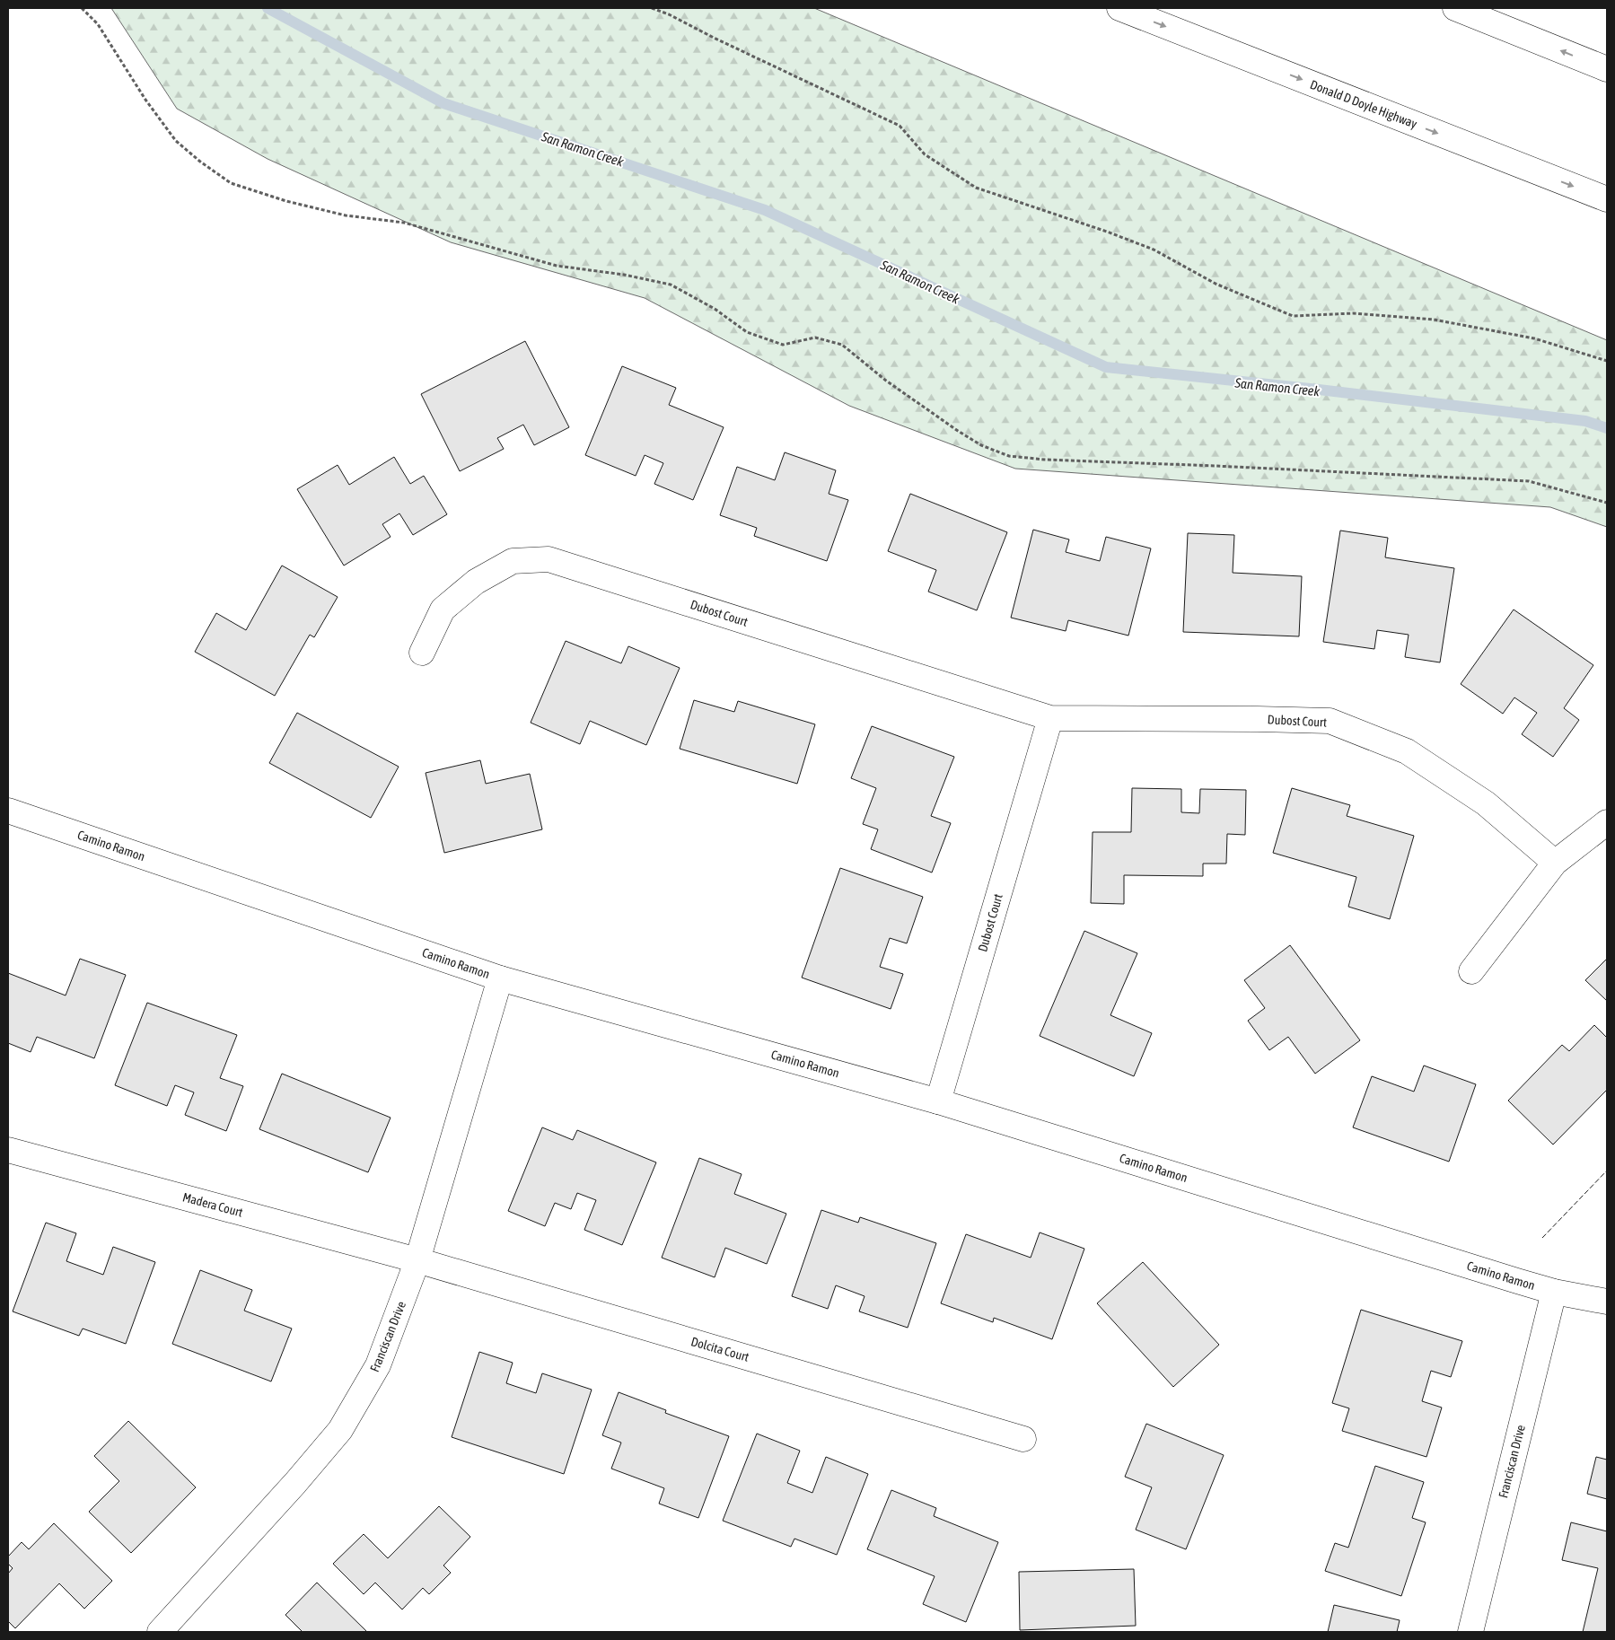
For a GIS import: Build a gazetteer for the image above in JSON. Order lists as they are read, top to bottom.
{
  "streets": {
    "main road": [
      "Donald D Doyle Highway",
      "Dubost Court",
      "Camino Ramon",
      "Madera Court",
      "Franciscan Drive",
      "Dolcita Court"
    ]
  },
  "crossings": [
    ["Dubost Court", "Camino Ramon"],
    ["Camino Ramon", "Franciscan Drive"],
    ["Madera Court", "Franciscan Drive"],
    ["Madera Court", "Dolcita Court"],
    ["Franciscan Drive", "Dolcita Court"]
  ],
  "water": ["San Ramon Creek"]
}
